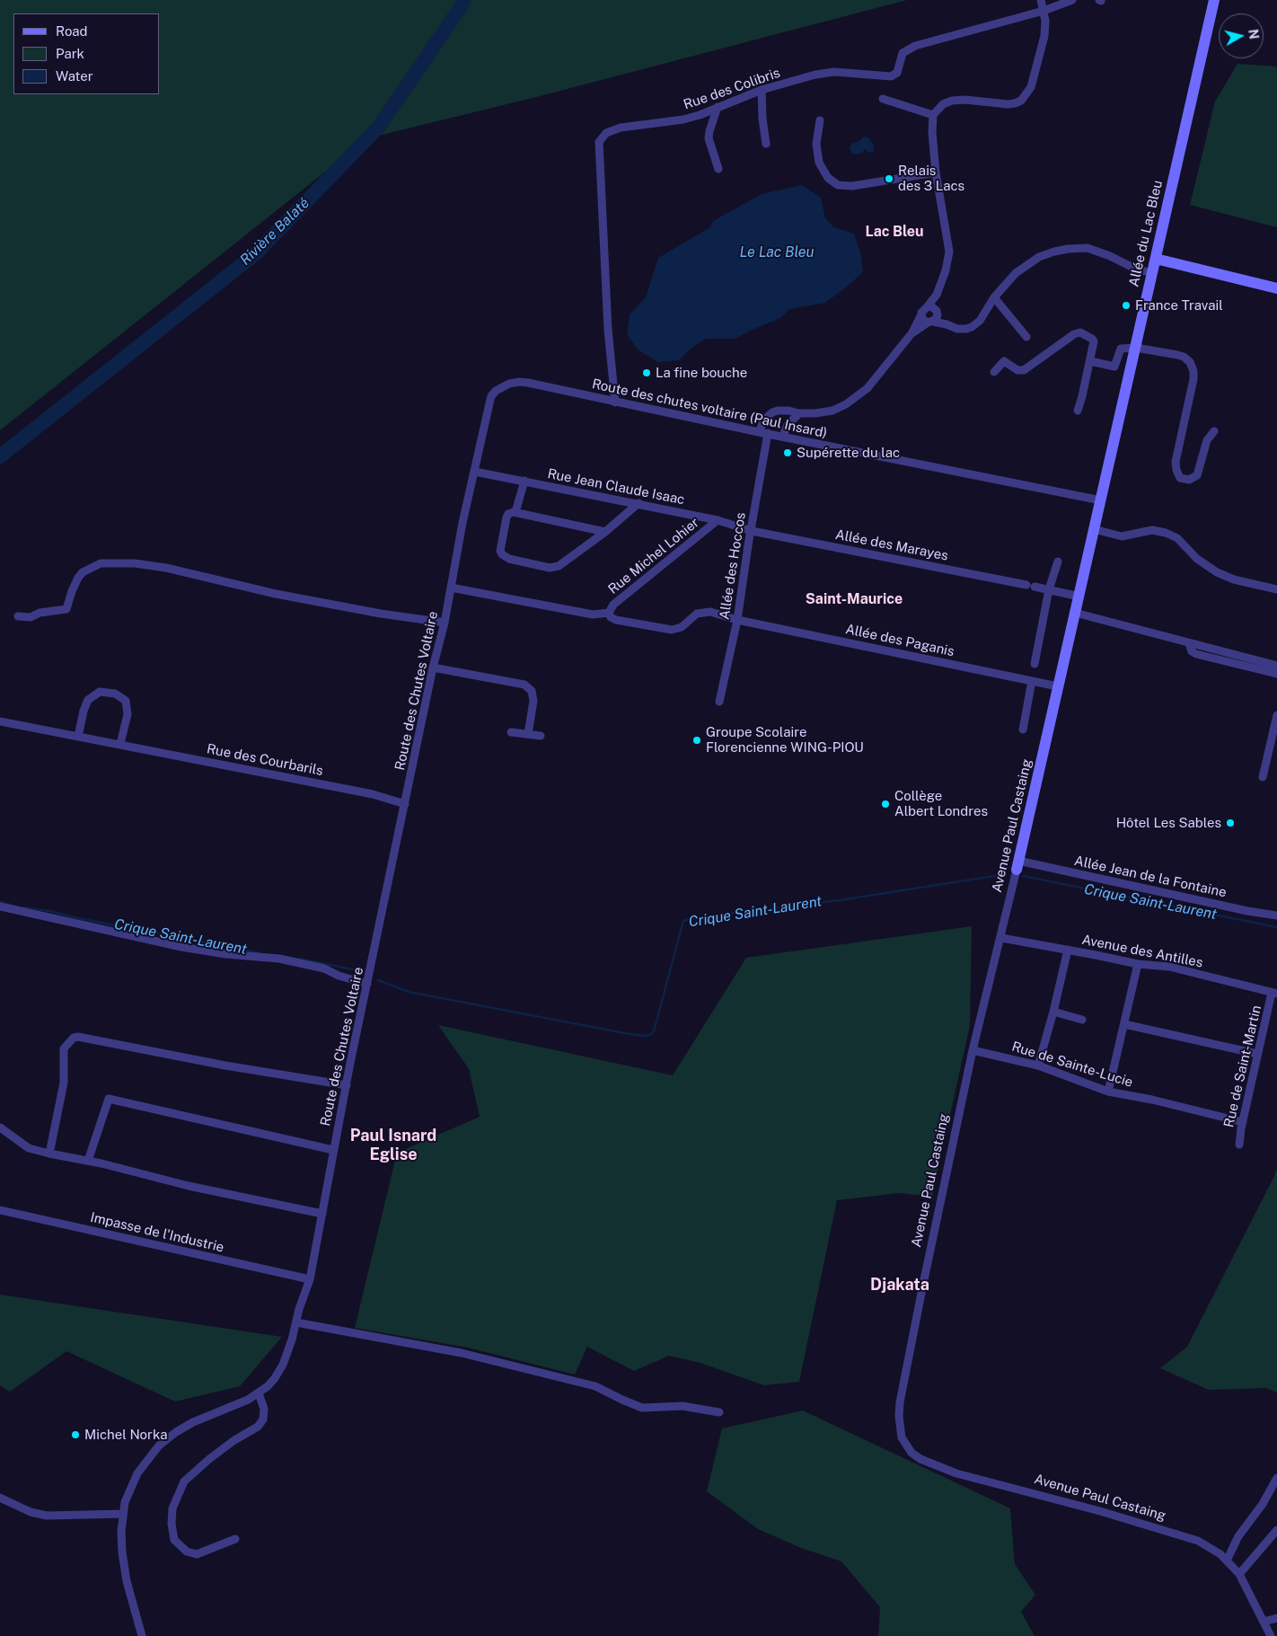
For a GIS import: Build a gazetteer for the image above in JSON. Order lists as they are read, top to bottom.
{
  "streets": {
    "street": [
      "Rue des Colibris",
      "Allée du Lac Bleu",
      "Route des chutes voltaire (Paul Insard)",
      "Rue Jean Claude Isaac",
      "Allée des Marayes",
      "Rue Michel Lohier",
      "Allée des Hoccos",
      "Allée des Paganis",
      "Route des Chutes Voltaire",
      "Rue des Courbarils",
      "Avenue Paul Castaing",
      "Allée Jean de la Fontaine",
      "Avenue des Antilles",
      "Rue de Sainte-Lucie",
      "Rue de Saint-Martin",
      "Impasse de l'Industrie"
    ]
  },
  "crossings": [
    ["Rue des Colibris", "Route des chutes voltaire (Paul Insard)"],
    ["Allée du Lac Bleu", "Route des chutes voltaire (Paul Insard)"],
    ["Allée du Lac Bleu", "Avenue Paul Castaing"],
    ["Route des chutes voltaire (Paul Insard)", "Allée des Hoccos"],
    ["Route des chutes voltaire (Paul Insard)", "Route des Chutes Voltaire"],
    ["Route des chutes voltaire (Paul Insard)", "Avenue Paul Castaing"],
    ["Rue Jean Claude Isaac", "Allée des Marayes"],
    ["Rue Jean Claude Isaac", "Rue Michel Lohier"],
    ["Rue Jean Claude Isaac", "Allée des Hoccos"],
    ["Rue Jean Claude Isaac", "Route des Chutes Voltaire"],
    ["Allée des Marayes", "Allée des Hoccos"],
    ["Allée des Marayes", "Avenue Paul Castaing"],
    ["Rue Michel Lohier", "Allée des Paganis"],
    ["Allée des Hoccos", "Allée des Paganis"],
    ["Allée des Paganis", "Avenue Paul Castaing"],
    ["Route des Chutes Voltaire", "Rue des Courbarils"],
    ["Route des Chutes Voltaire", "Impasse de l'Industrie"],
    ["Avenue Paul Castaing", "Allée Jean de la Fontaine"],
    ["Avenue Paul Castaing", "Avenue des Antilles"],
    ["Avenue Paul Castaing", "Rue de Sainte-Lucie"],
    ["Avenue des Antilles", "Rue de Saint-Martin"],
    ["Rue de Sainte-Lucie", "Rue de Saint-Martin"]
  ],
  "districts": [
    "Lac Bleu",
    "Saint-Maurice",
    "Paul Isnard Eglise",
    "Djakata"
  ],
  "water": ["Rivière Balaté", "Le Lac Bleu", "Crique Saint-Laurent"],
  "places": [
    "Relais des 3 Lacs",
    "France Travail",
    "La fine bouche",
    "Supérette du lac",
    "Groupe Scolaire Florencienne WING-PIOU",
    "Collège Albert Londres",
    "Hôtel Les Sables",
    "Michel Norka"
  ],
  "legend": ["Road", "Park", "Water"],
  "north": "right"
}
